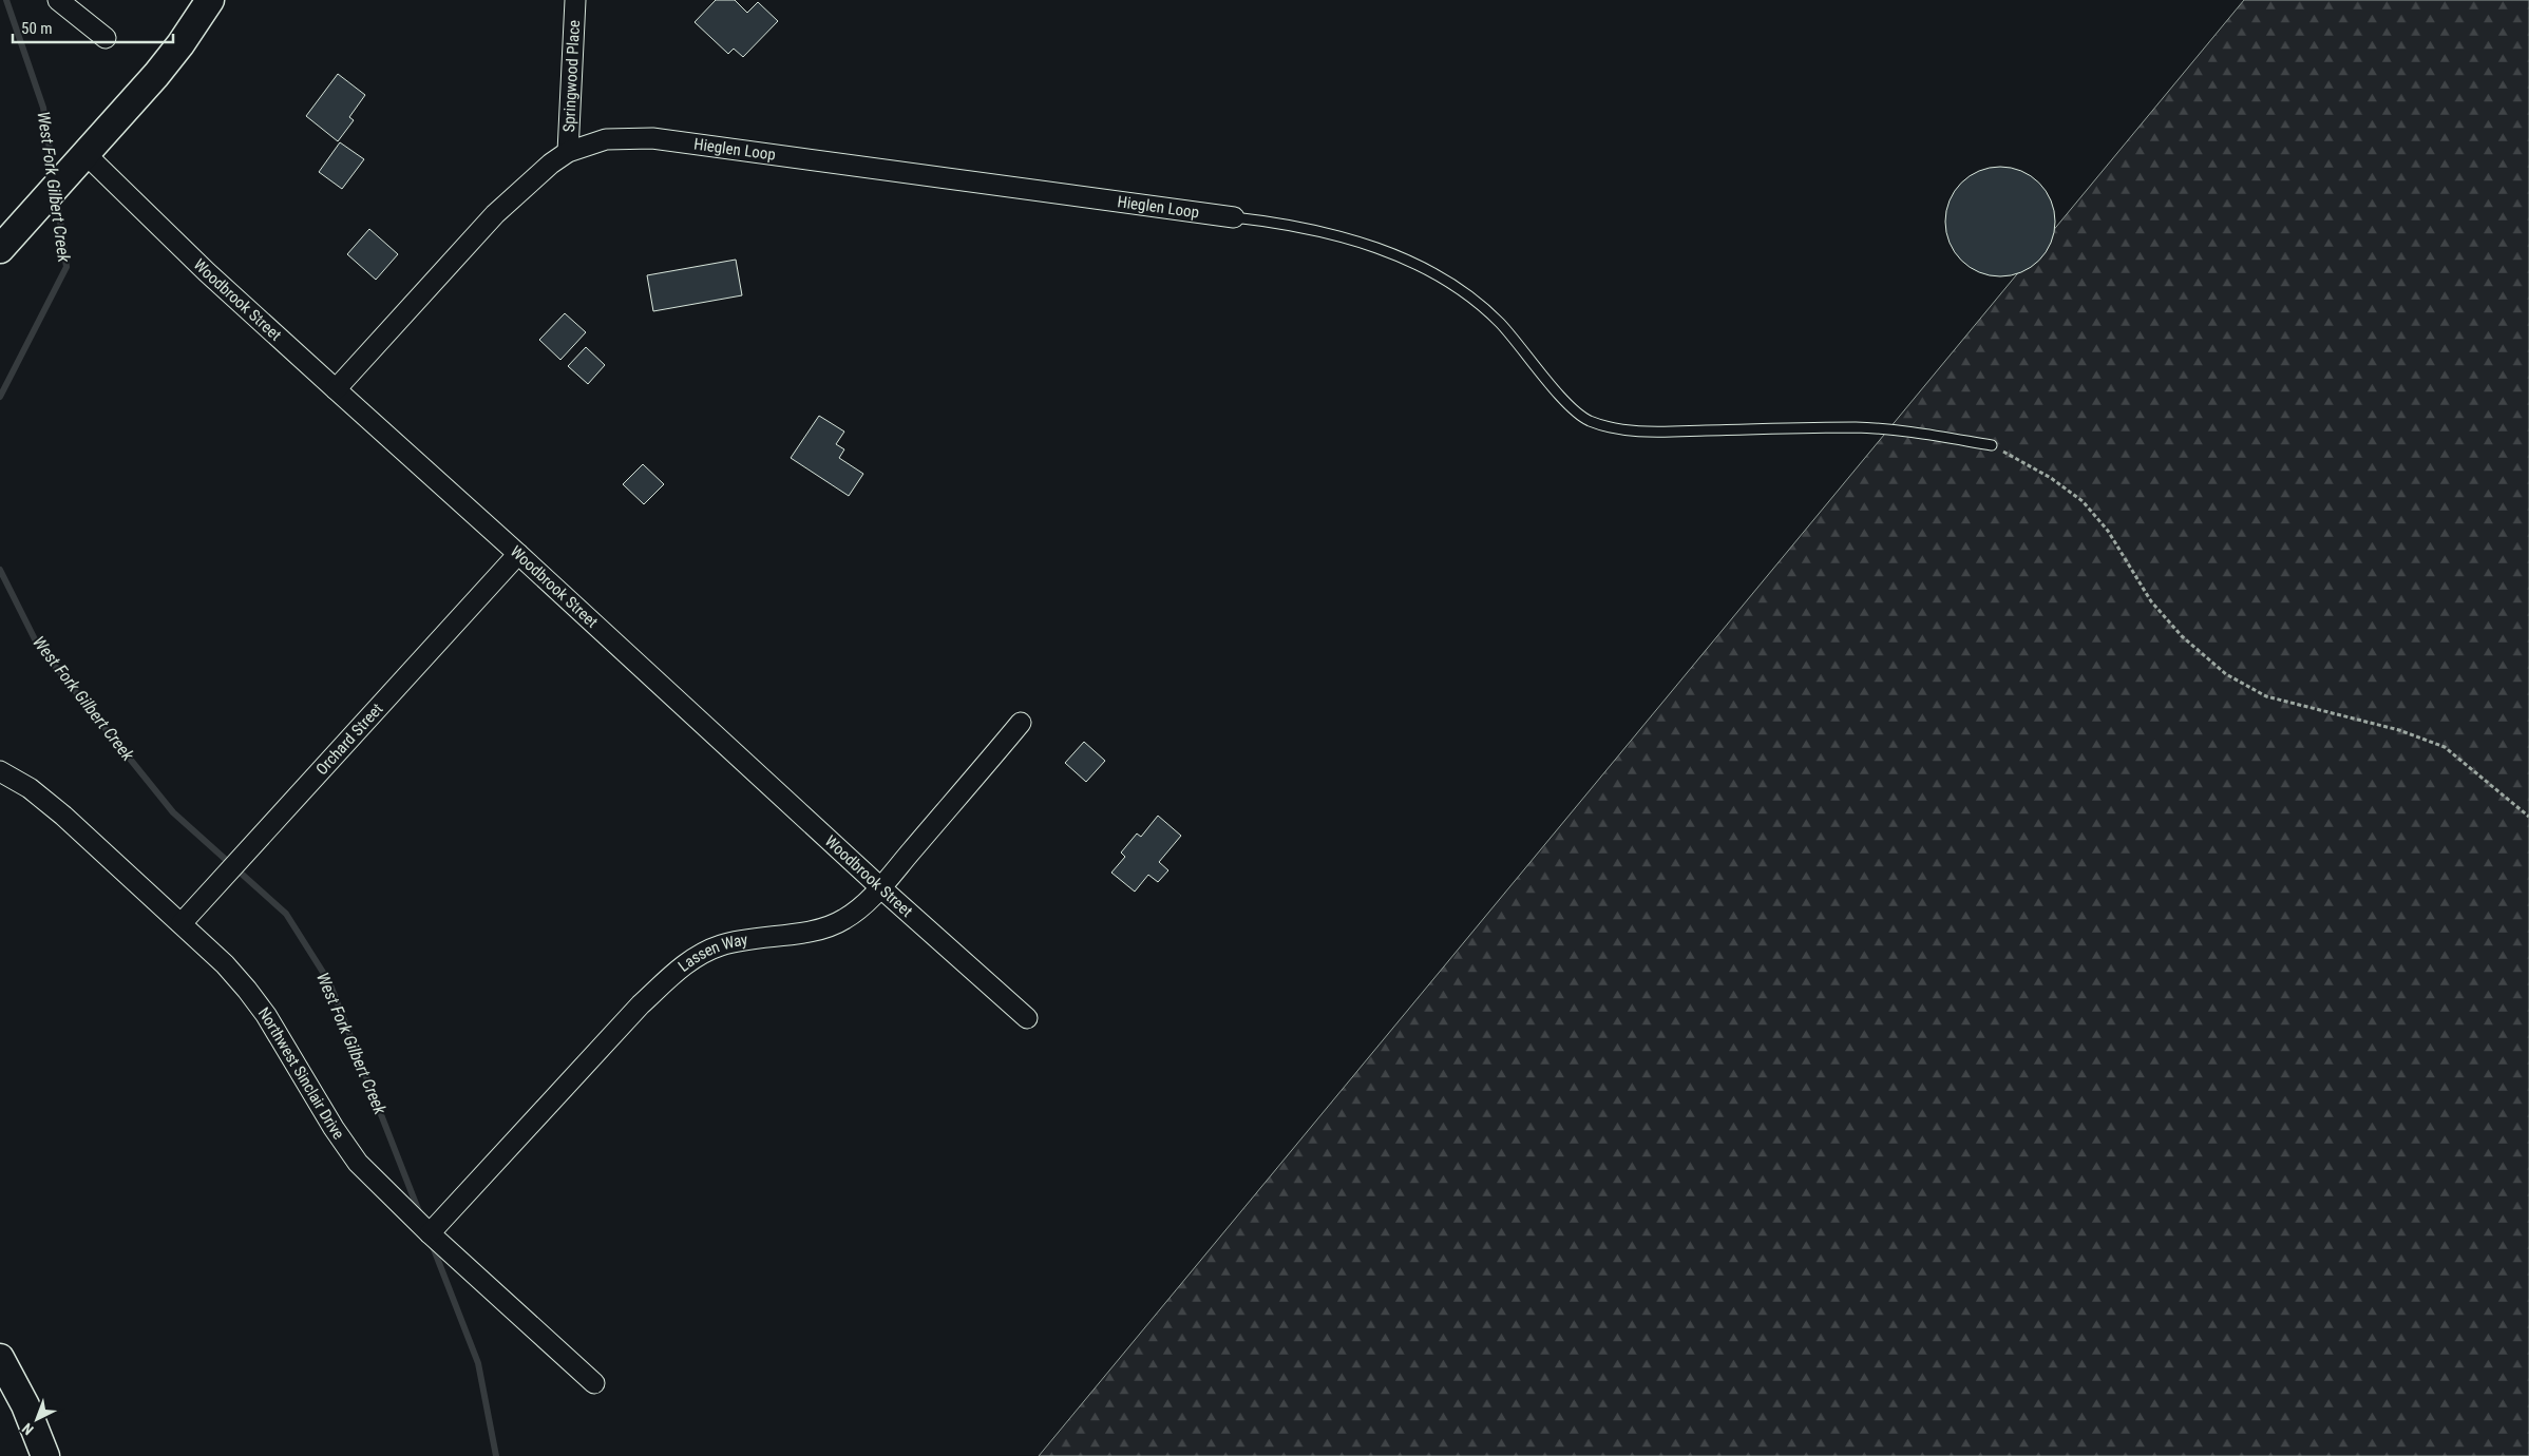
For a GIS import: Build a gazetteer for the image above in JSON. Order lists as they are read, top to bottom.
{
  "streets": {
    "street": [
      "Springwood Place",
      "Hieglen Loop",
      "Woodbrook Street",
      "Orchard Street",
      "Lassen Way",
      "Northwest Sinclair Drive"
    ]
  },
  "crossings": [
    ["Springwood Place", "Hieglen Loop"],
    ["Hieglen Loop", "Woodbrook Street"],
    ["Woodbrook Street", "Orchard Street"],
    ["Woodbrook Street", "Lassen Way"],
    ["Orchard Street", "Northwest Sinclair Drive"],
    ["Lassen Way", "Northwest Sinclair Drive"]
  ],
  "water": ["West Fork Gilbert Creek"],
  "scale_bar": "50 m",
  "north": "bottom left"
}
